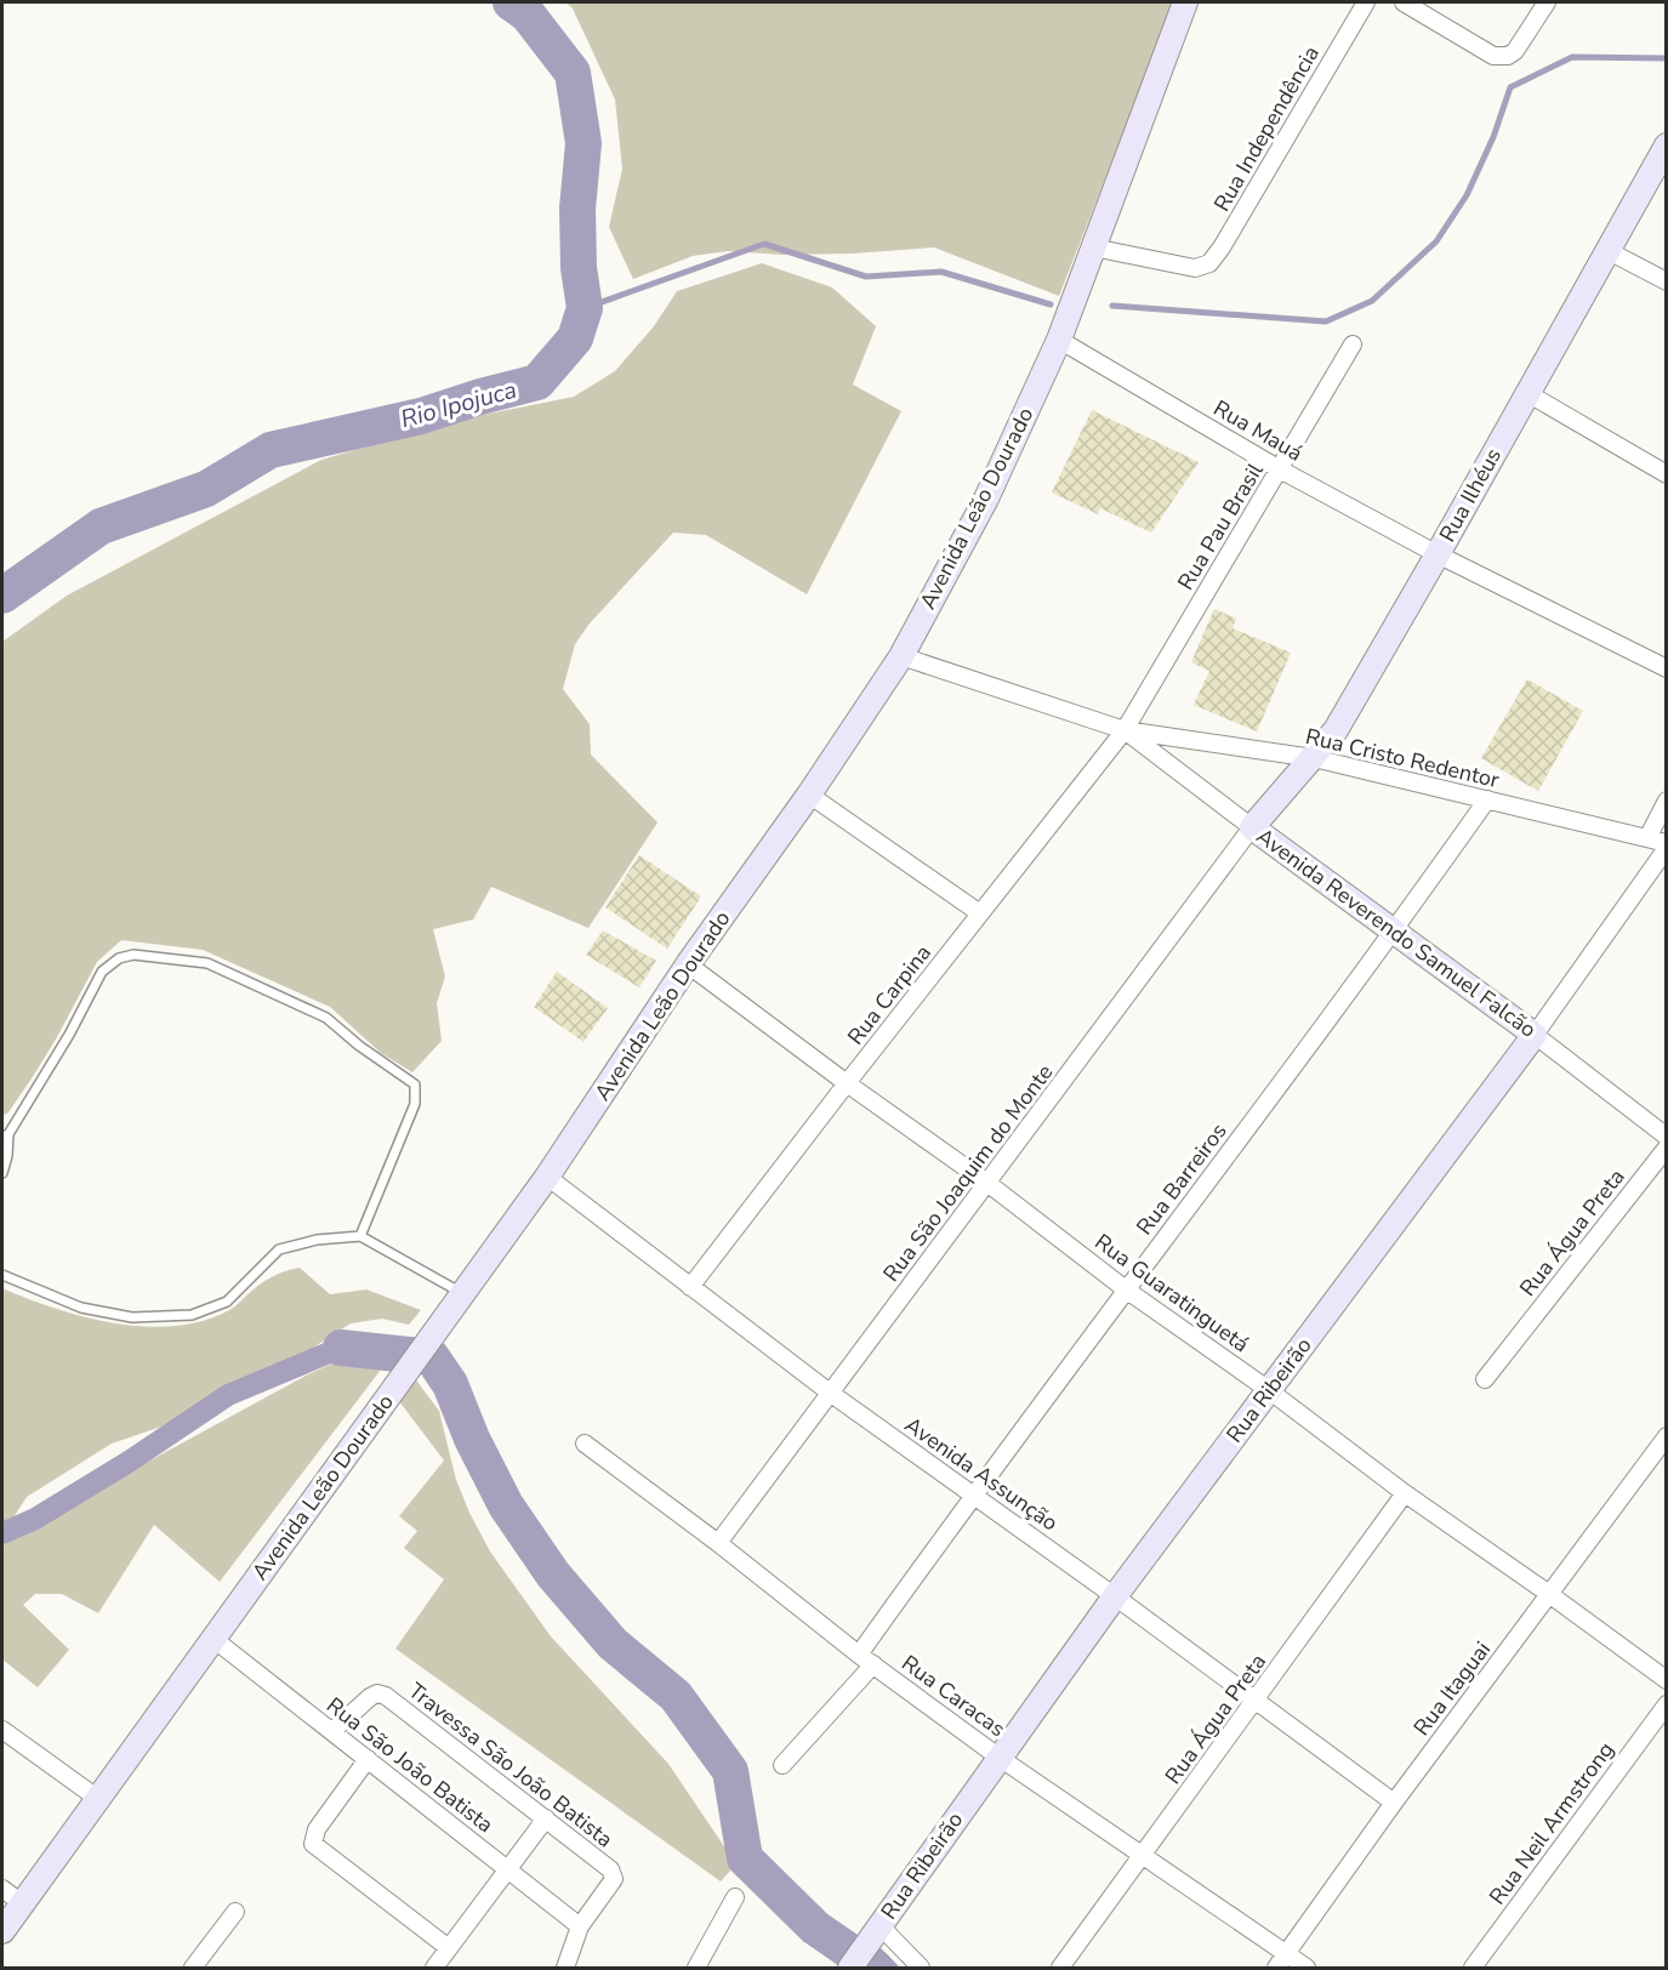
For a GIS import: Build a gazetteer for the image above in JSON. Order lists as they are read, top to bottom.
{
  "streets": {
    "main road": [
      "Rua Ilhéus",
      "Avenida Leão Dourado",
      "Avenida Reverendo Samuel Falcão",
      "Rua Ribeirão"
    ],
    "street": [
      "Rua Independência",
      "Rua Mauá",
      "Rua Pau Brasil",
      "Rua Cristo Redentor",
      "Rua Carpina",
      "Rua São Joaquim do Monte",
      "Rua Barreiros",
      "Rua Água Preta",
      "Rua Guaratinguetá",
      "Avenida Assunção",
      "Rua Itaguai",
      "Rua Caracas",
      "Rua São João Batista",
      "Travessa São João Batista",
      "Rua Neil Armstrong"
    ]
  },
  "crossings": [
    ["Rua Independência", "Avenida Leão Dourado"],
    ["Rua Mauá", "Rua Ilhéus"],
    ["Rua Mauá", "Avenida Leão Dourado"],
    ["Rua Mauá", "Rua Pau Brasil"],
    ["Rua Ilhéus", "Rua Cristo Redentor"],
    ["Rua Ilhéus", "Avenida Reverendo Samuel Falcão"],
    ["Rua Ilhéus", "Rua São Joaquim do Monte"],
    ["Avenida Leão Dourado", "Rua Guaratinguetá"],
    ["Avenida Leão Dourado", "Avenida Assunção"],
    ["Avenida Leão Dourado", "Rua São João Batista"],
    ["Rua Pau Brasil", "Rua Cristo Redentor"],
    ["Rua Pau Brasil", "Avenida Reverendo Samuel Falcão"],
    ["Rua Pau Brasil", "Rua Carpina"],
    ["Rua Cristo Redentor", "Avenida Reverendo Samuel Falcão"],
    ["Rua Cristo Redentor", "Rua Carpina"],
    ["Rua Cristo Redentor", "Rua Barreiros"],
    ["Rua Cristo Redentor", "Rua Ribeirão"],
    ["Avenida Reverendo Samuel Falcão", "Rua Carpina"],
    ["Avenida Reverendo Samuel Falcão", "Rua São Joaquim do Monte"],
    ["Avenida Reverendo Samuel Falcão", "Rua Barreiros"],
    ["Avenida Reverendo Samuel Falcão", "Rua Ribeirão"],
    ["Rua Carpina", "Rua Guaratinguetá"],
    ["Rua Carpina", "Avenida Assunção"],
    ["Rua São Joaquim do Monte", "Rua Guaratinguetá"],
    ["Rua São Joaquim do Monte", "Avenida Assunção"],
    ["Rua São Joaquim do Monte", "Rua Caracas"],
    ["Rua Barreiros", "Rua Guaratinguetá"],
    ["Rua Barreiros", "Avenida Assunção"],
    ["Rua Barreiros", "Rua Caracas"],
    ["Rua Água Preta", "Rua Guaratinguetá"],
    ["Rua Água Preta", "Avenida Assunção"],
    ["Rua Água Preta", "Rua Caracas"],
    ["Rua Guaratinguetá", "Rua Ribeirão"],
    ["Rua Guaratinguetá", "Rua Itaguai"],
    ["Rua Ribeirão", "Avenida Assunção"],
    ["Rua Ribeirão", "Rua Caracas"],
    ["Avenida Assunção", "Rua Itaguai"],
    ["Rua Itaguai", "Rua Caracas"],
    ["Rua São João Batista", "Travessa São João Batista"]
  ],
  "water": ["Rio Ipojuca"]
}
